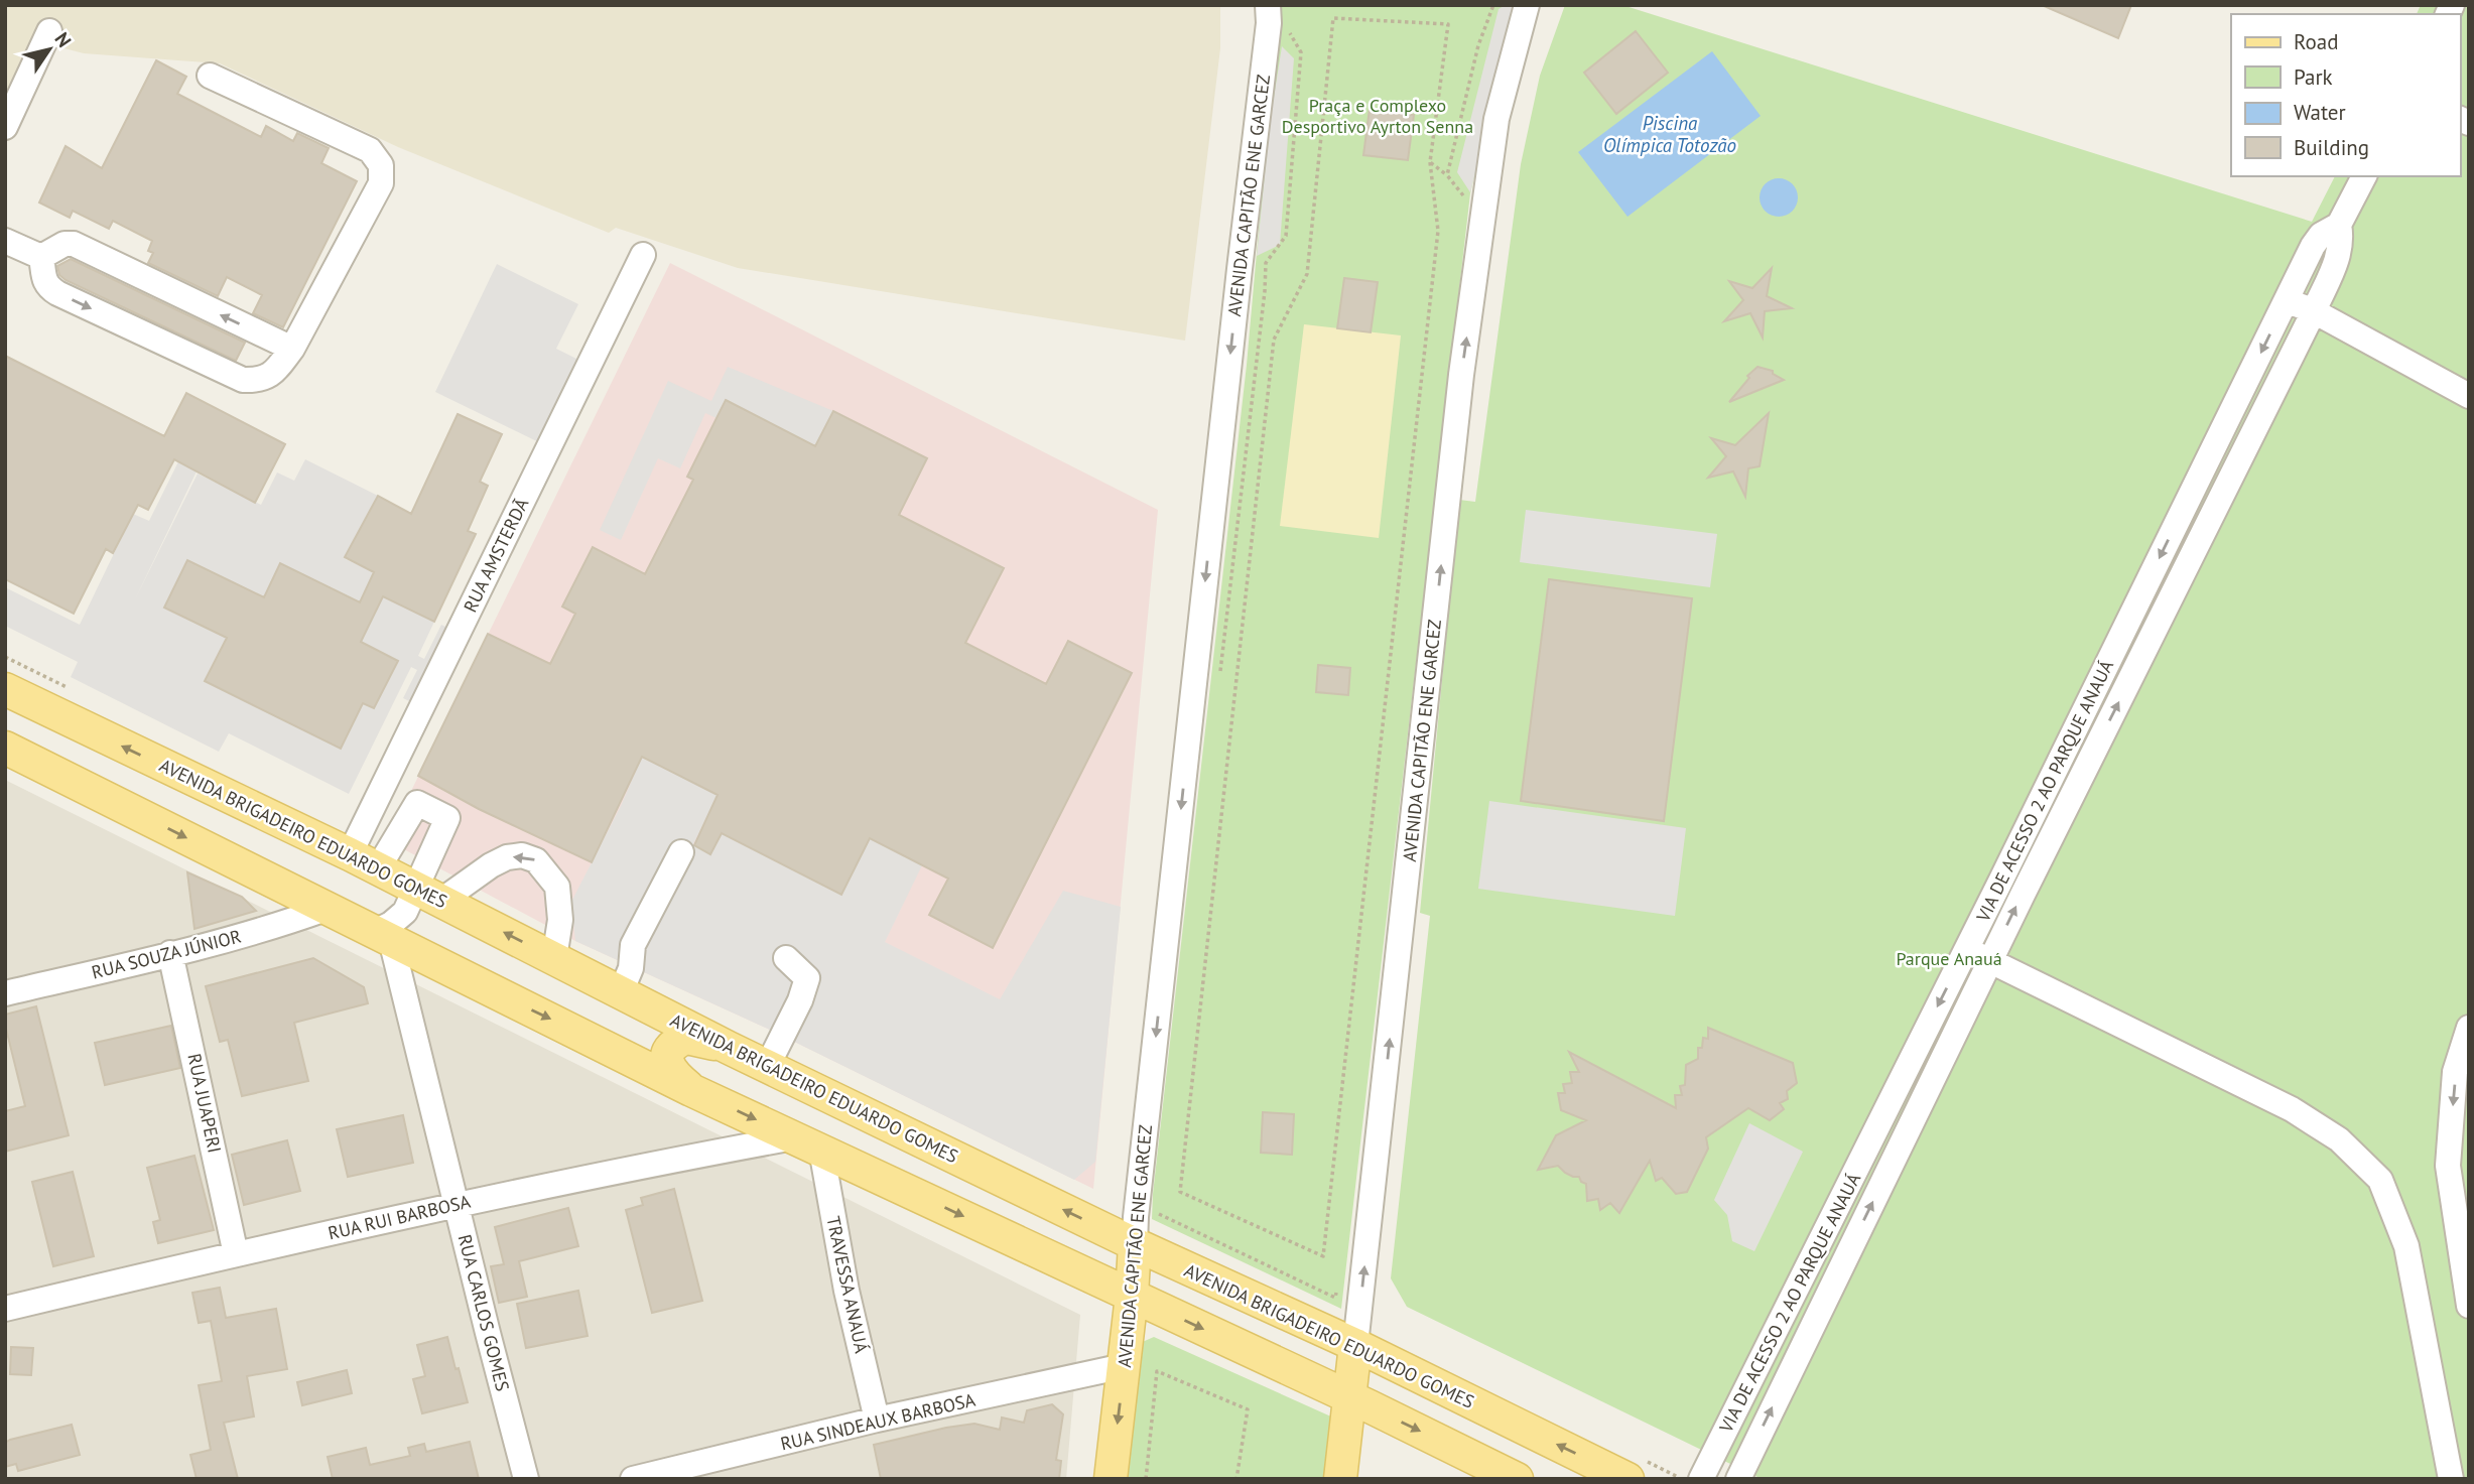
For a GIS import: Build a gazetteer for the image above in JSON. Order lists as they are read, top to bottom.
{
  "streets": {
    "main road": ["AVENIDA CAPITÃO ENE GARCEZ", "AVENIDA BRIGADEIRO EDUARDO GOMES"],
    "street": [
      "RUA AMSTERDÃ",
      "VIA DE ACESSO 2 AO PARQUE ANAUÁ",
      "RUA SOUZA JÚNIOR",
      "RUA JUAPERI",
      "RUA RUI BARBOSA",
      "TRAVESSA ANAUÁ",
      "RUA CARLOS GOMES",
      "RUA SINDEAUX BARBOSA"
    ]
  },
  "crossings": [
    ["AVENIDA CAPITÃO ENE GARCEZ", "AVENIDA BRIGADEIRO EDUARDO GOMES"],
    ["AVENIDA CAPITÃO ENE GARCEZ", "RUA SINDEAUX BARBOSA"],
    ["RUA AMSTERDÃ", "AVENIDA BRIGADEIRO EDUARDO GOMES"],
    ["RUA SOUZA JÚNIOR", "RUA JUAPERI"],
    ["RUA JUAPERI", "RUA RUI BARBOSA"],
    ["RUA RUI BARBOSA", "TRAVESSA ANAUÁ"],
    ["RUA RUI BARBOSA", "RUA CARLOS GOMES"],
    ["TRAVESSA ANAUÁ", "RUA SINDEAUX BARBOSA"]
  ],
  "water": ["Piscina Olímpica Totozão"],
  "parks": ["Praça e Complexo Desportivo Ayrton Senna", "Parque Anauá"],
  "legend": [
    "Road",
    "Park",
    "Water",
    "Building"
  ],
  "north": "top right"
}
